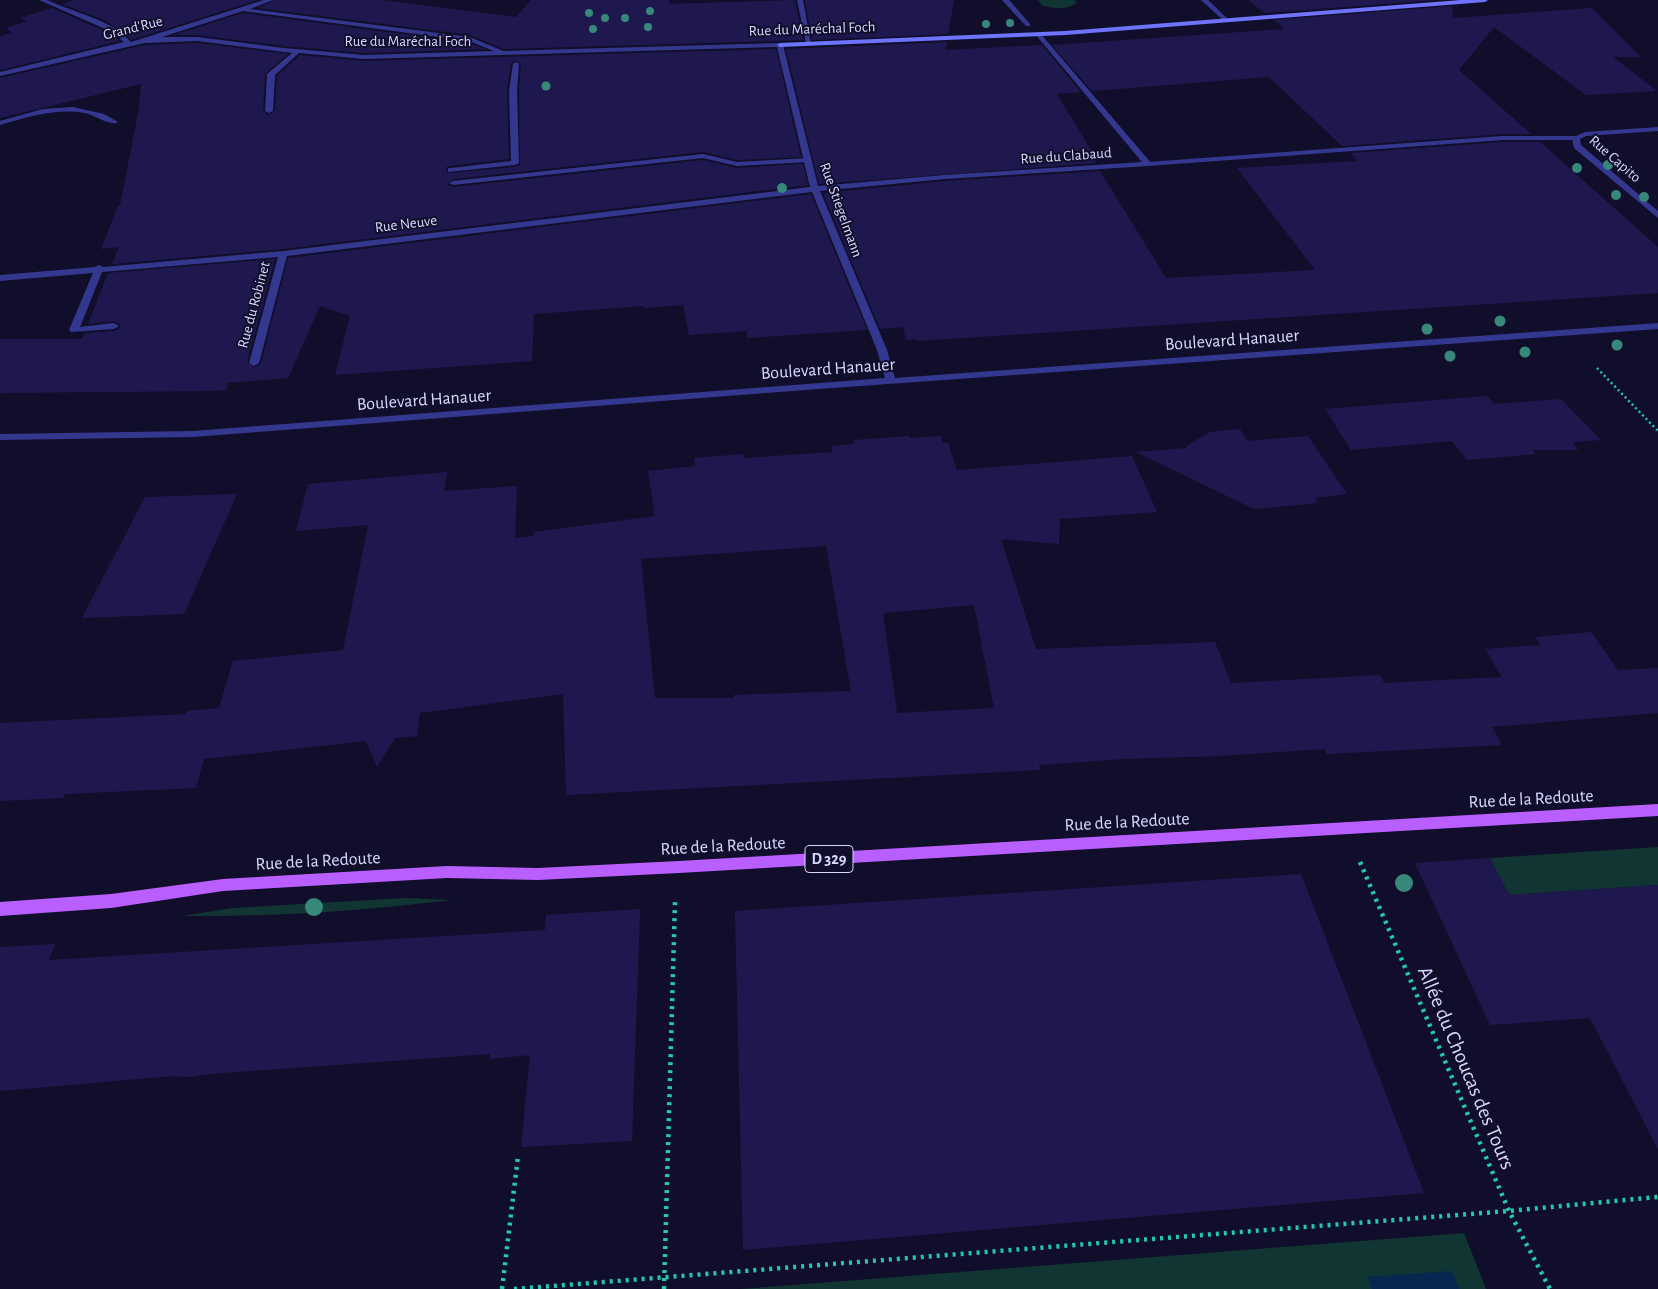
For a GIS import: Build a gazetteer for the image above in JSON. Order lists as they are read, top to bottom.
{
  "streets": {
    "main road": ["Rue de la Redoute", "D 329"],
    "street": [
      "Grand'Rue",
      "Rue du Maréchal Foch",
      "Rue du Clabaud",
      "Rue Capito",
      "Rue Stiegelmann",
      "Rue Neuve",
      "Rue du Robinet",
      "Boulevard Hanauer"
    ],
    "path": ["Allée du Choucas des Tours"]
  },
  "crossings": [
    ["Grand'Rue", "Rue du Maréchal Foch"],
    ["Rue du Maréchal Foch", "Rue du Clabaud"],
    ["Rue du Maréchal Foch", "Rue Stiegelmann"],
    ["Rue du Clabaud", "Rue Stiegelmann"],
    ["Rue du Clabaud", "Rue Neuve"],
    ["Rue Stiegelmann", "Rue Neuve"],
    ["Rue Stiegelmann", "Boulevard Hanauer"],
    ["Rue Neuve", "Rue du Robinet"]
  ]
}
